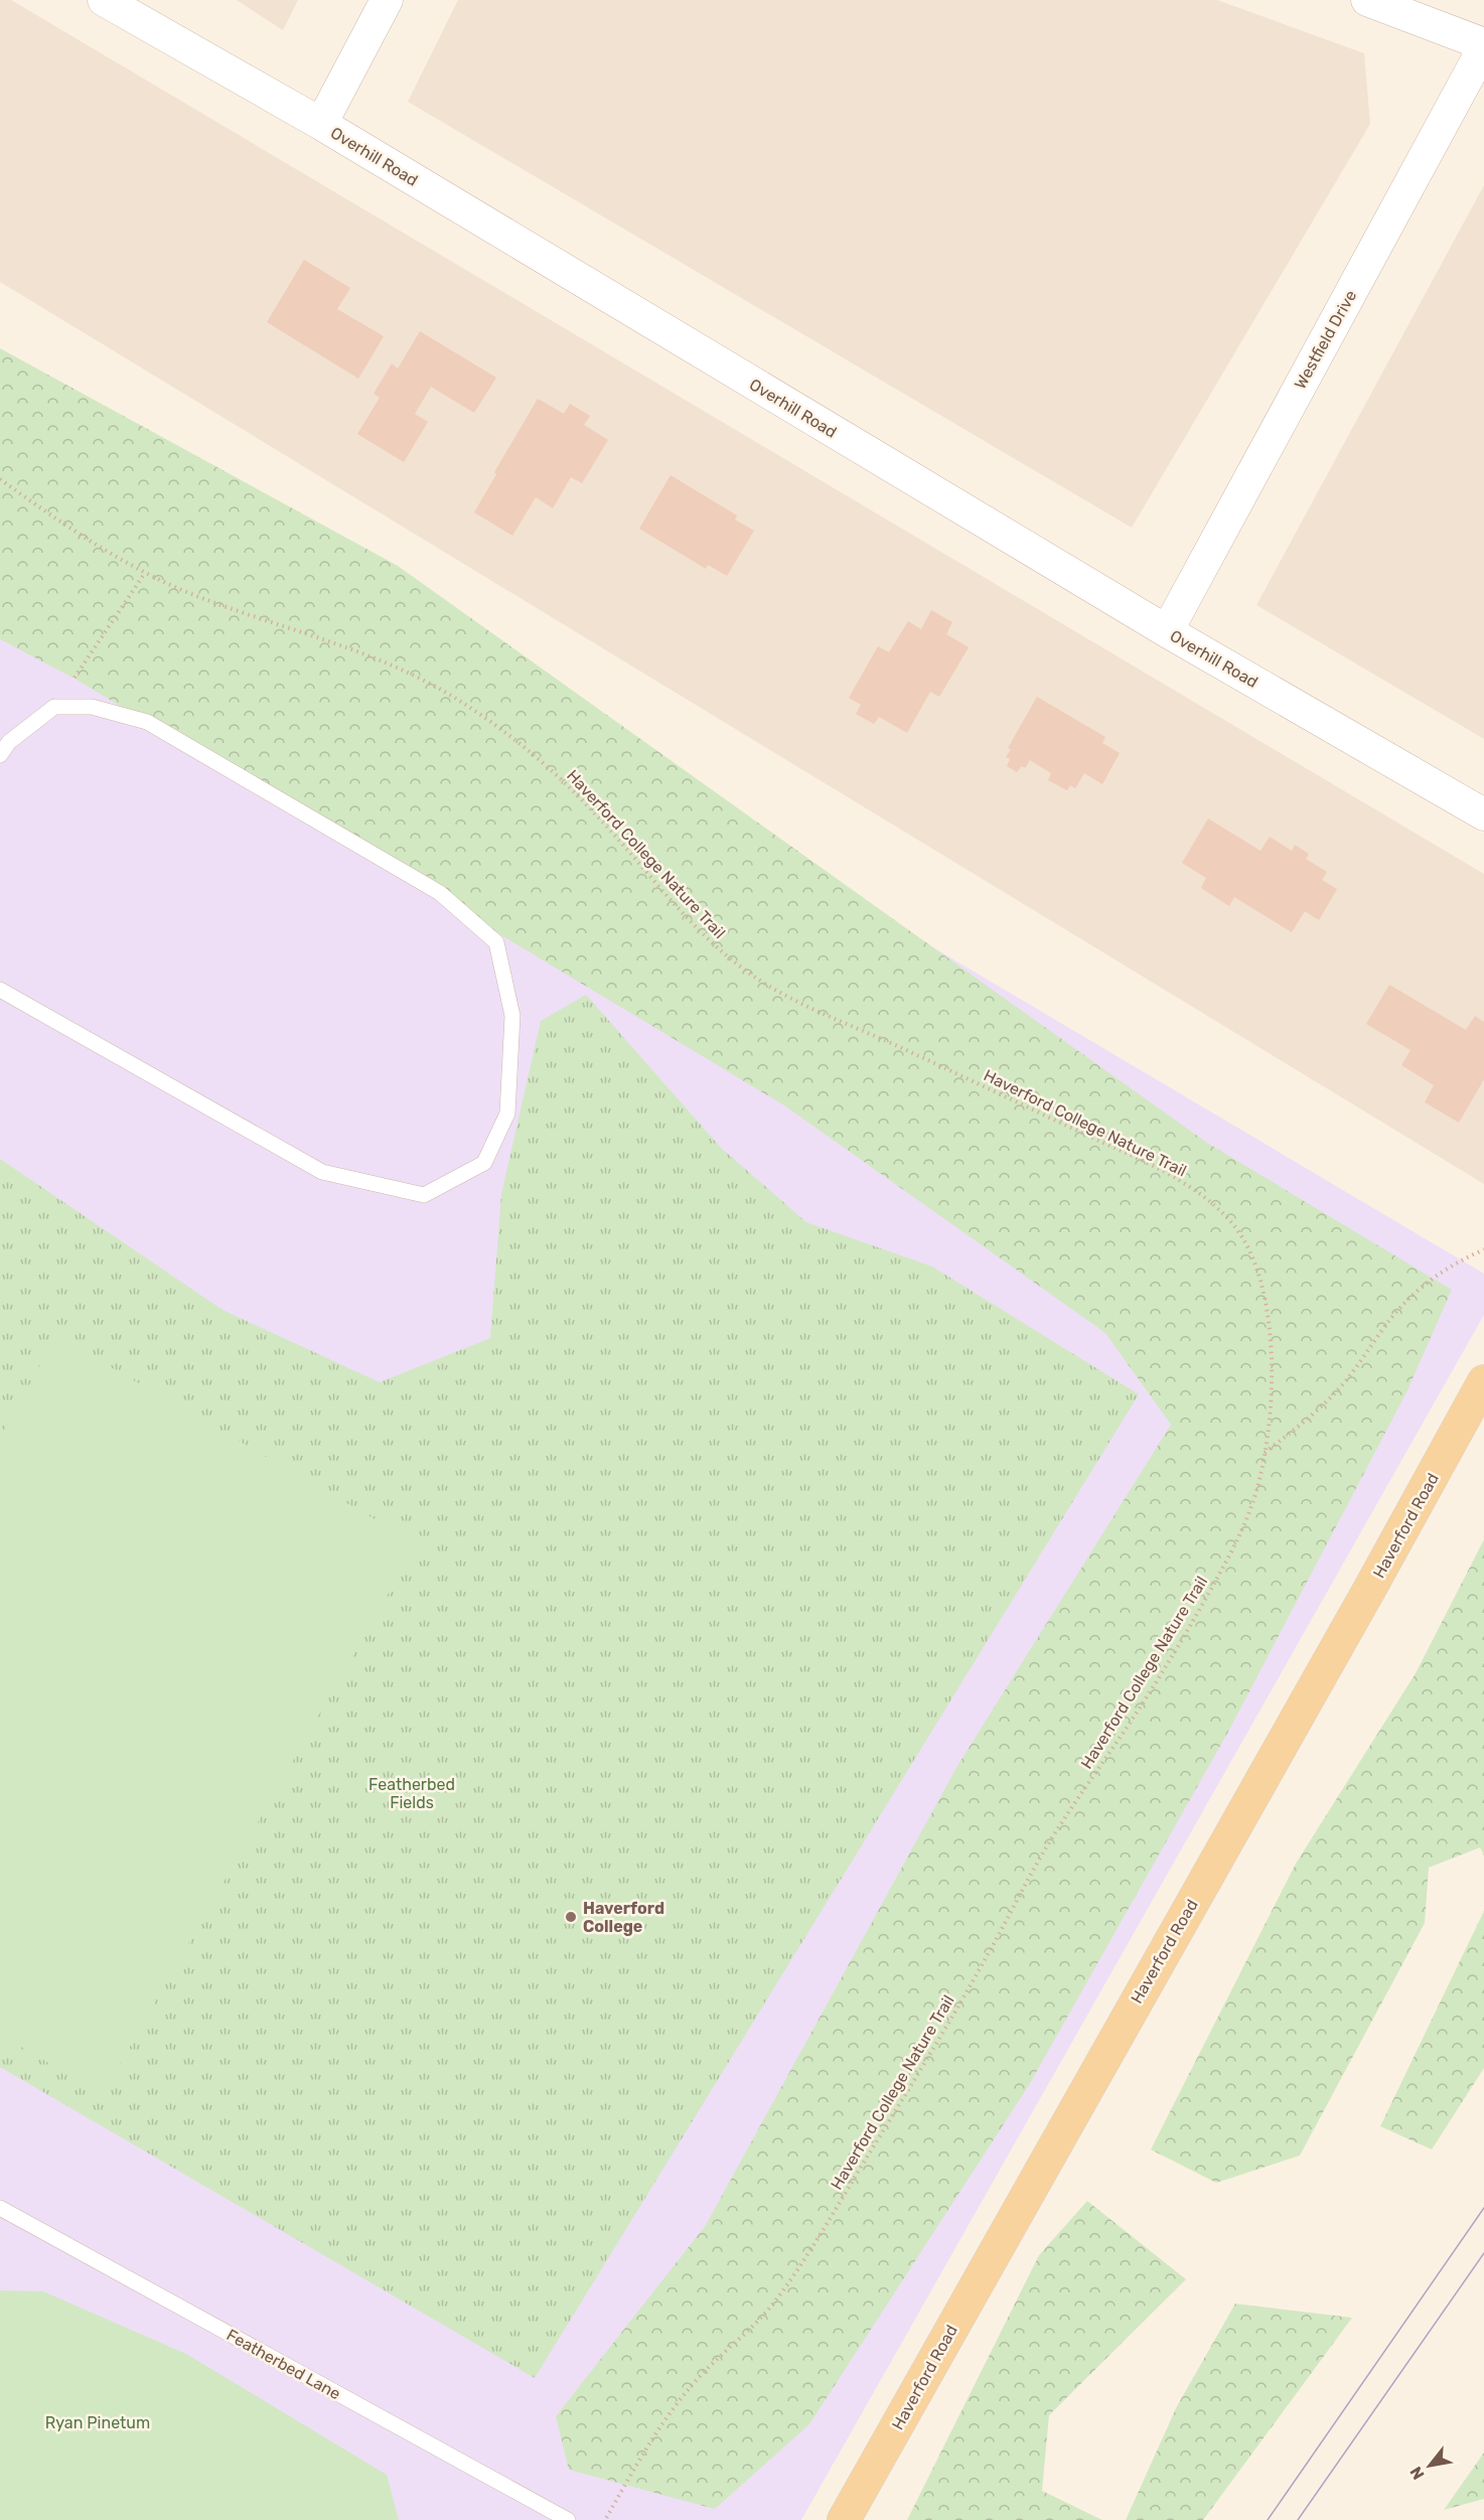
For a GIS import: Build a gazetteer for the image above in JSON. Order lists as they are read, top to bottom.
{
  "streets": {
    "main road": ["Haverford Road"],
    "street": ["Overhill Road", "Westfield Drive"],
    "lane": ["Featherbed Lane"],
    "path": ["Haverford College Nature Trail"]
  },
  "crossings": [
    ["Overhill Road", "Westfield Drive"]
  ],
  "parks": ["Featherbed Fields", "Ryan Pinetum"],
  "places": ["Haverford College"],
  "north": "bottom left"
}
